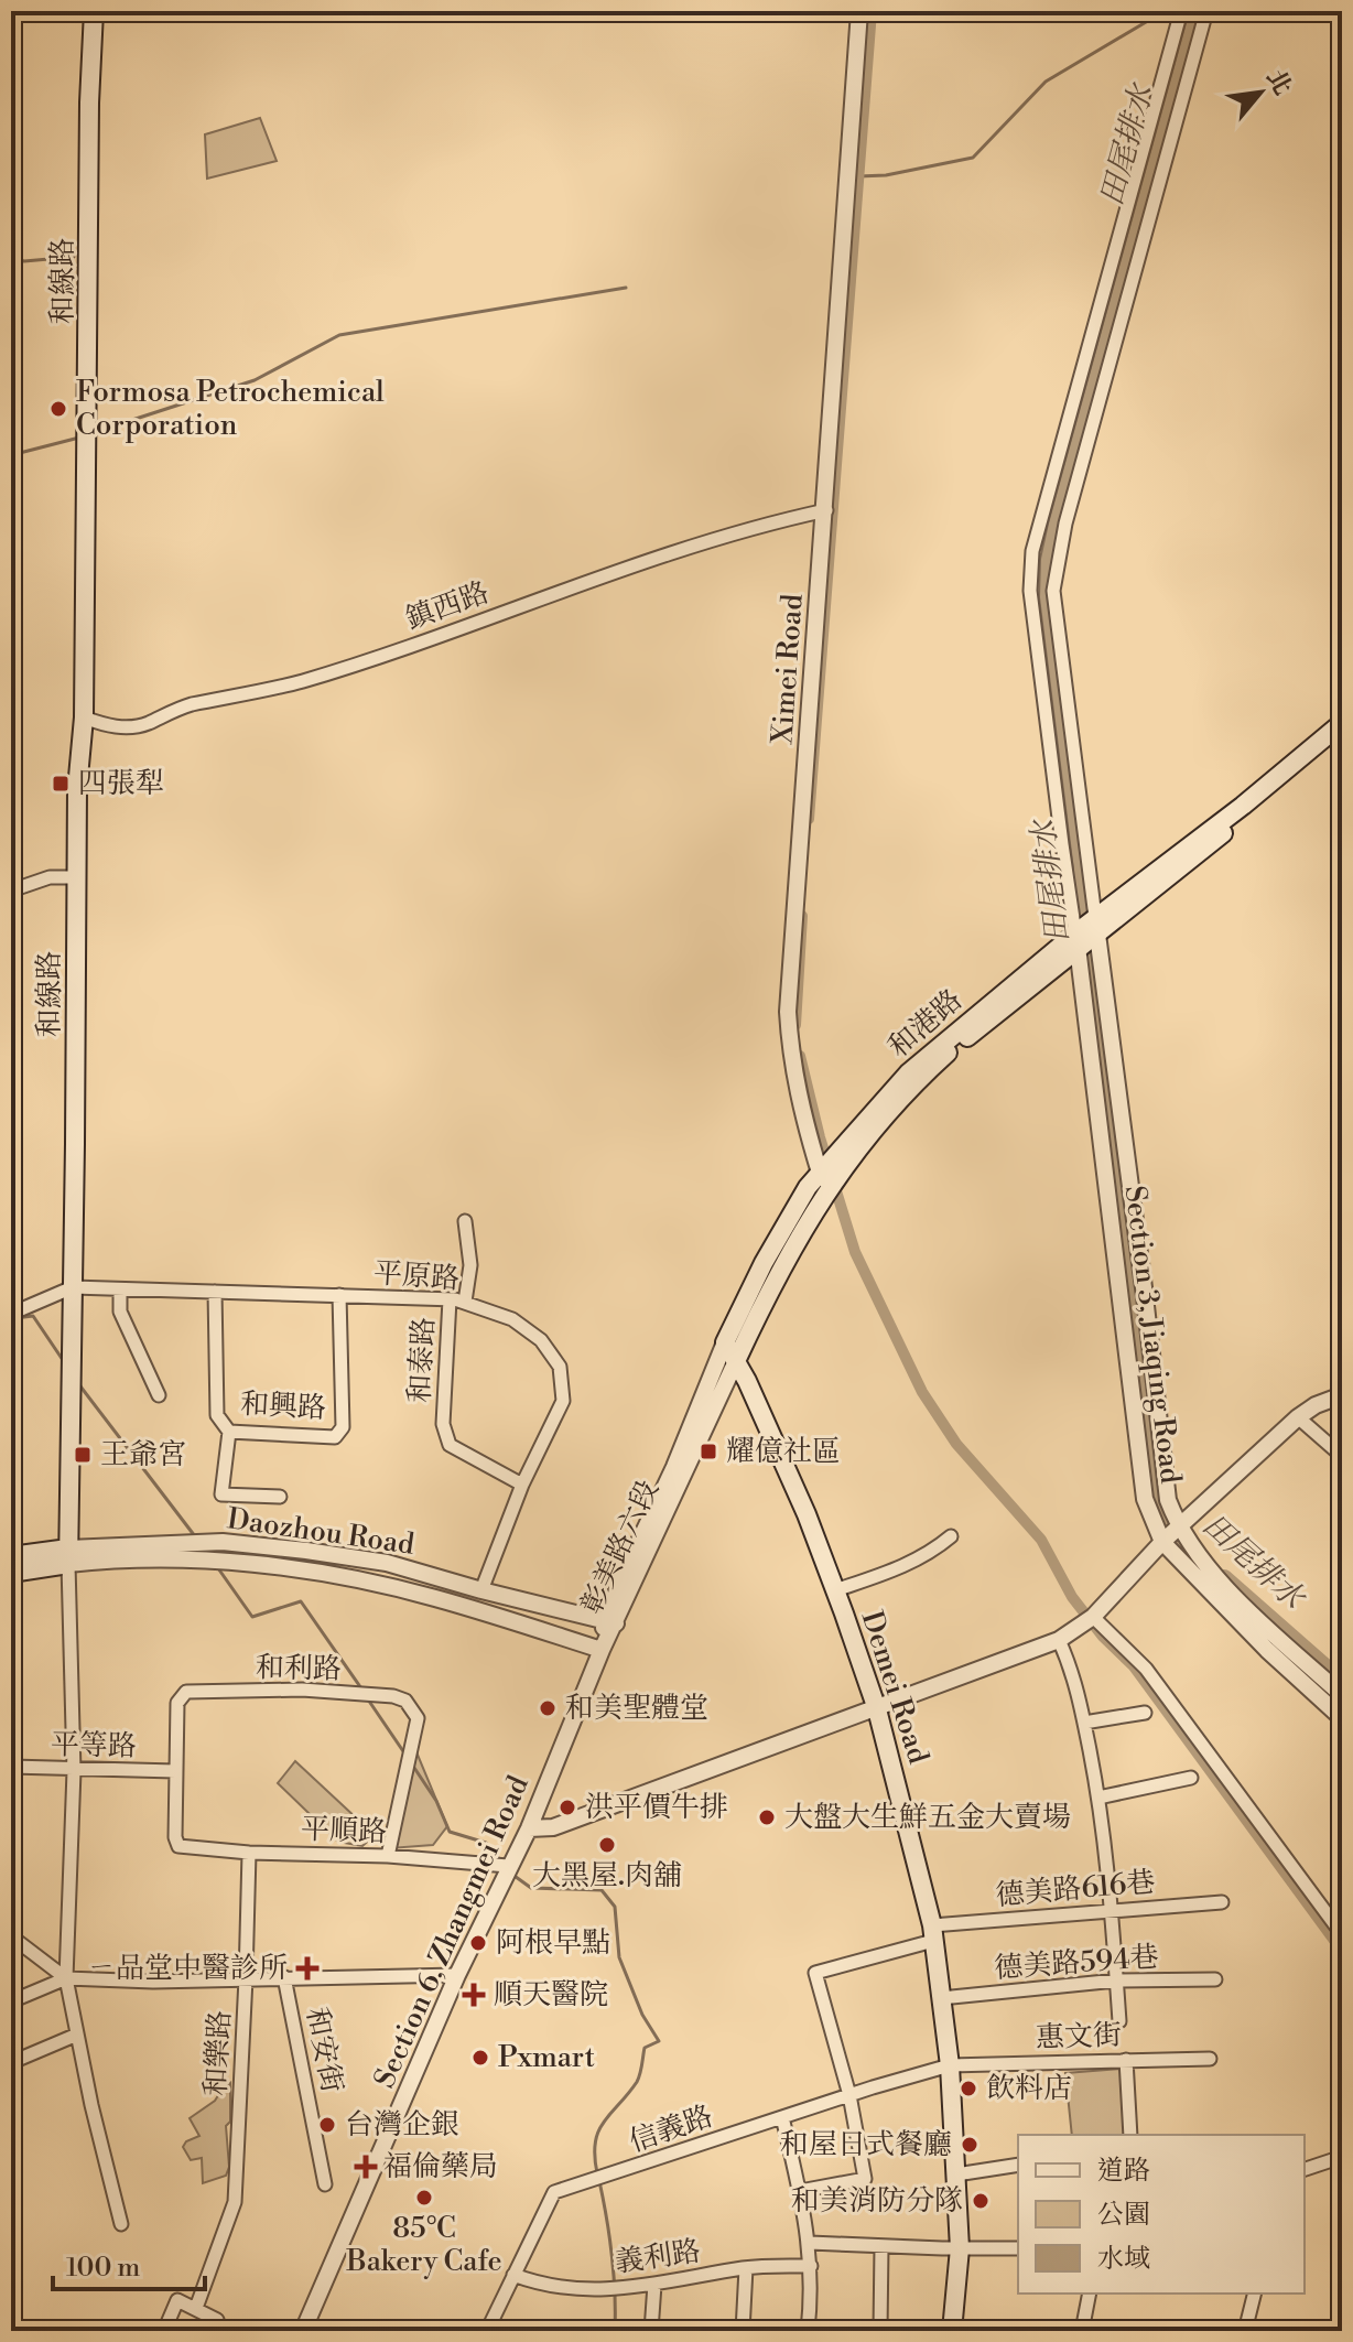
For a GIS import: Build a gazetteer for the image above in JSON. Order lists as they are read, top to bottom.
{
  "streets": {
    "main road": [
      "和線路",
      "和港路",
      "Daozhou Road",
      "彰美路六段",
      "Demei Road"
    ],
    "street": [
      "鎮西路",
      "Ximei Road",
      "平原路",
      "Section 3, Jiaqing Road",
      "和泰路",
      "和興路",
      "和利路",
      "平等路",
      "平順路",
      "德美路616巷",
      "Section 6, Zhangmei Road",
      "德美路594巷",
      "惠文街",
      "和安街",
      "和樂路",
      "信義路",
      "義利路"
    ]
  },
  "crossings": [
    ["和線路", "鎮西路"],
    ["和線路", "平原路"],
    ["和線路", "Daozhou Road"],
    ["和線路", "平等路"],
    ["鎮西路", "Ximei Road"],
    ["Ximei Road", "和港路"],
    ["Ximei Road", "彰美路六段"],
    ["和港路", "Section 3, Jiaqing Road"],
    ["和港路", "彰美路六段"],
    ["平原路", "和泰路"],
    ["平原路", "和興路"],
    ["平原路", "Daozhou Road"],
    ["Daozhou Road", "彰美路六段"],
    ["Daozhou Road", "Section 6, Zhangmei Road"],
    ["彰美路六段", "Demei Road"],
    ["彰美路六段", "Section 6, Zhangmei Road"],
    ["和利路", "平等路"],
    ["和利路", "平順路"],
    ["Demei Road", "德美路616巷"],
    ["Demei Road", "德美路594巷"],
    ["Demei Road", "惠文街"],
    ["Demei Road", "信義路"],
    ["平順路", "Section 6, Zhangmei Road"],
    ["平順路", "和樂路"],
    ["德美路616巷", "信義路"],
    ["惠文街", "信義路"],
    ["信義路", "義利路"]
  ],
  "water": ["田尾排水"],
  "places": {
    "other": [
      "Formosa Petrochemical Corporation",
      "和美聖體堂",
      "洪平價牛排",
      "大盤大生鮮五金大賣場",
      "大黑屋.肉舖",
      "阿根早點",
      "Pxmart",
      "飲料店",
      "台灣企銀",
      "和屋日式餐廳",
      "85°C Bakery Cafe",
      "和美消防分隊"
    ],
    "transit": ["四張犁", "耀億社區", "王爺宮"],
    "health": ["ㄧ品堂中醫診所", "順天醫院", "福倫藥局"]
  },
  "legend": ["道路", "公園", "水域"],
  "scale_bar": "100 m",
  "north": "top right"
}
